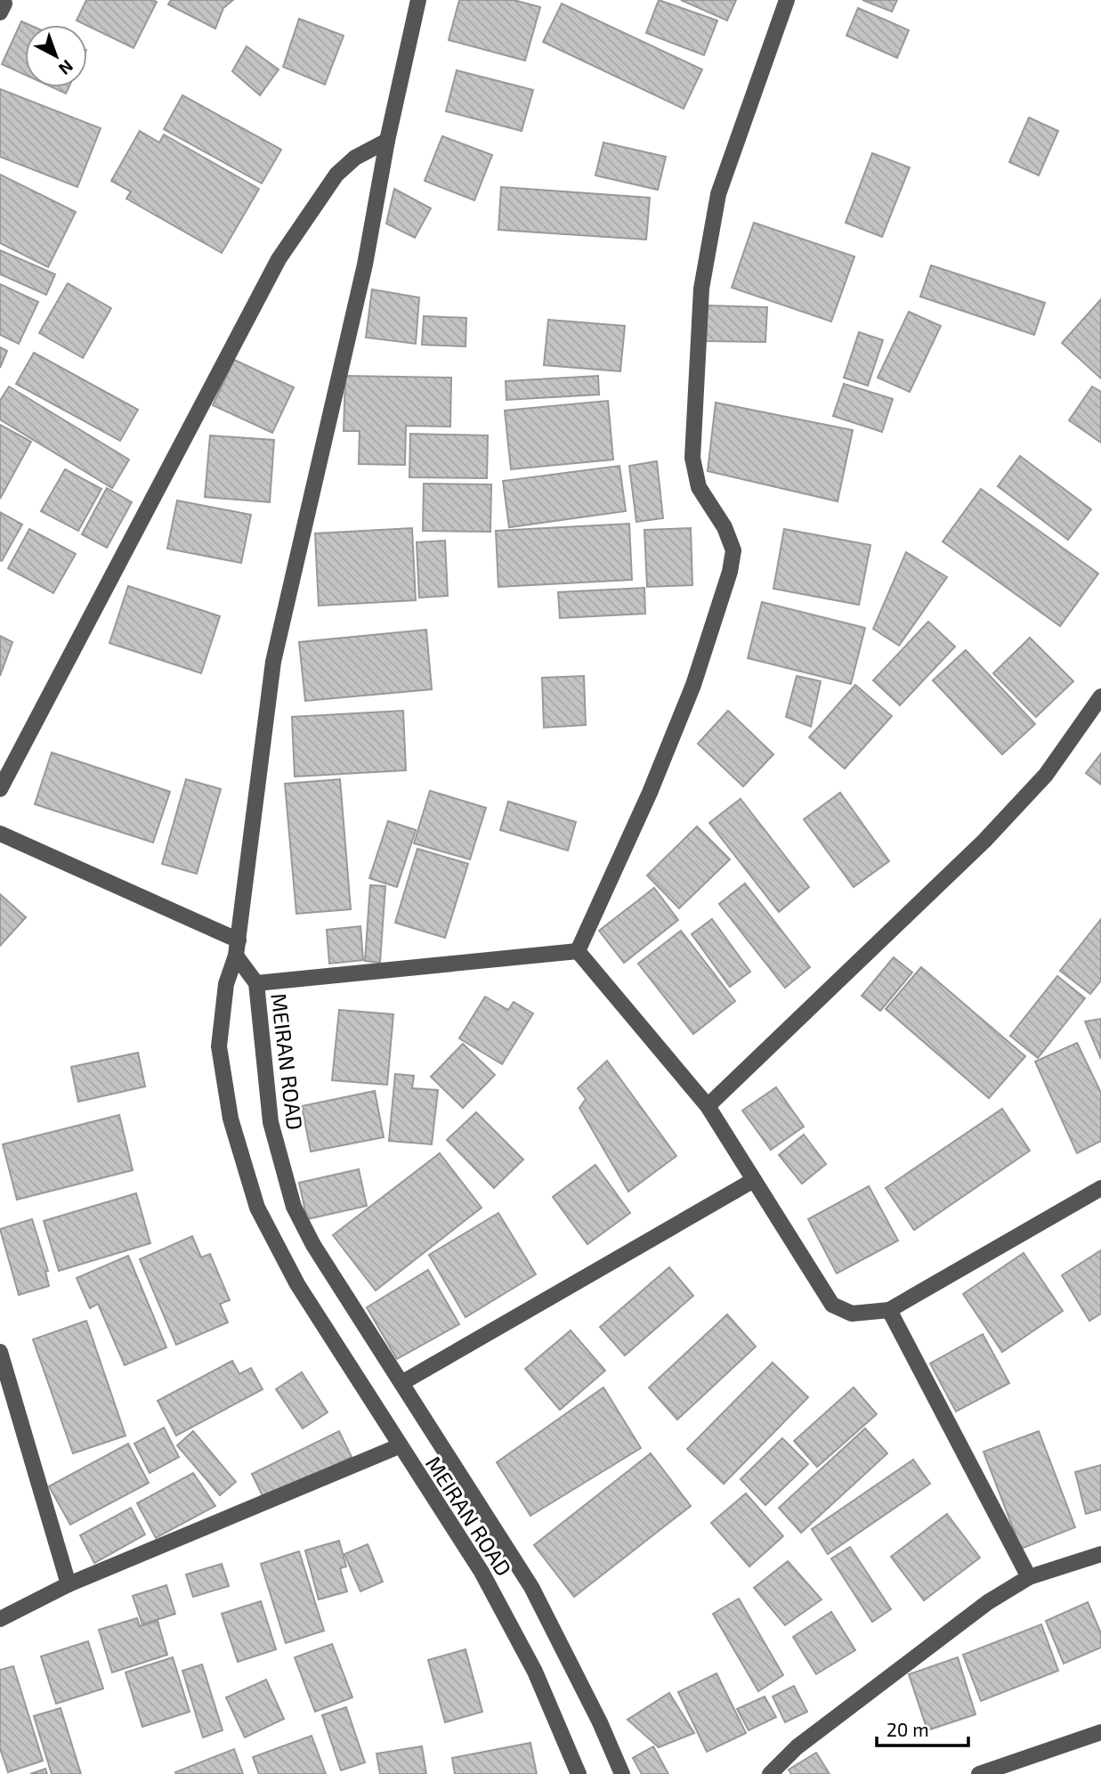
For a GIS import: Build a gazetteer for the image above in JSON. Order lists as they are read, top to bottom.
{
  "streets": {
    "street": ["MEIRAN ROAD"]
  },
  "scale_bar": "20 m",
  "north": "bottom right"
}
